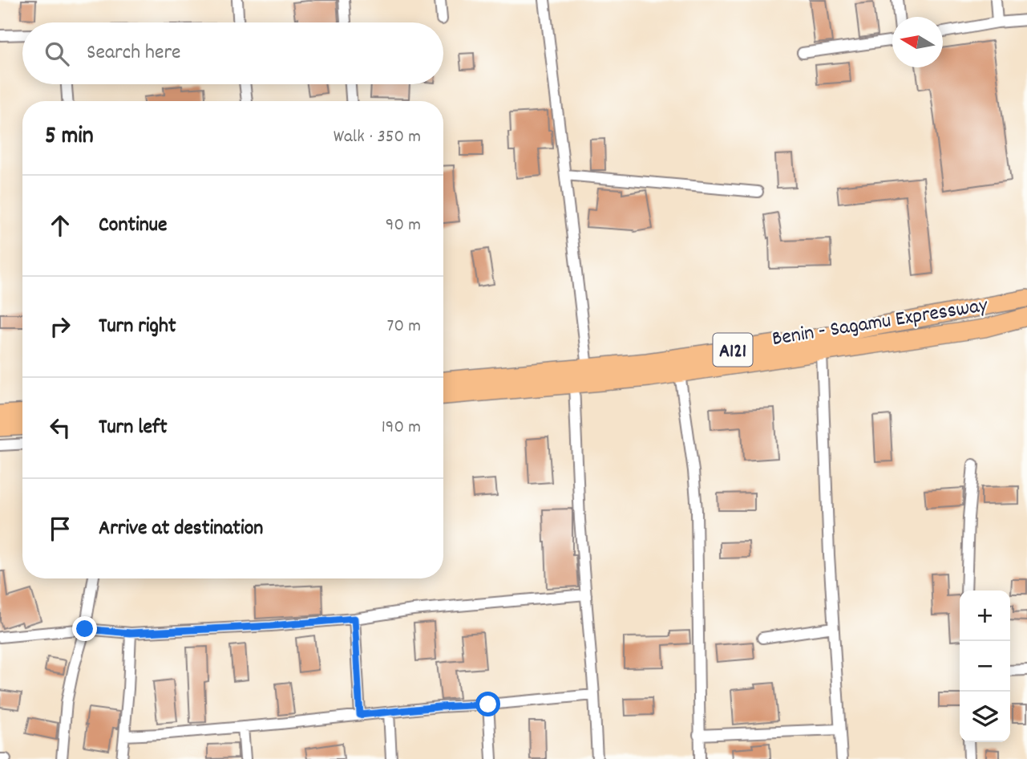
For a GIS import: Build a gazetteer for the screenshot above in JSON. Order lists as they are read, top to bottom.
{
  "streets": {
    "highway": ["Benin - Sagamu Expressway", "A121"]
  },
  "north": "left",
  "page": {
    "search": "Search here",
    "heading": ["5 min", "Walk · 350 m"],
    "list": [
      ["Continue", "90 m"],
      ["Turn right", "70 m"],
      ["Turn left", "190 m"],
      "Arrive at destination"
    ],
    "map_buttons": ["+", "−"]
  }
}
